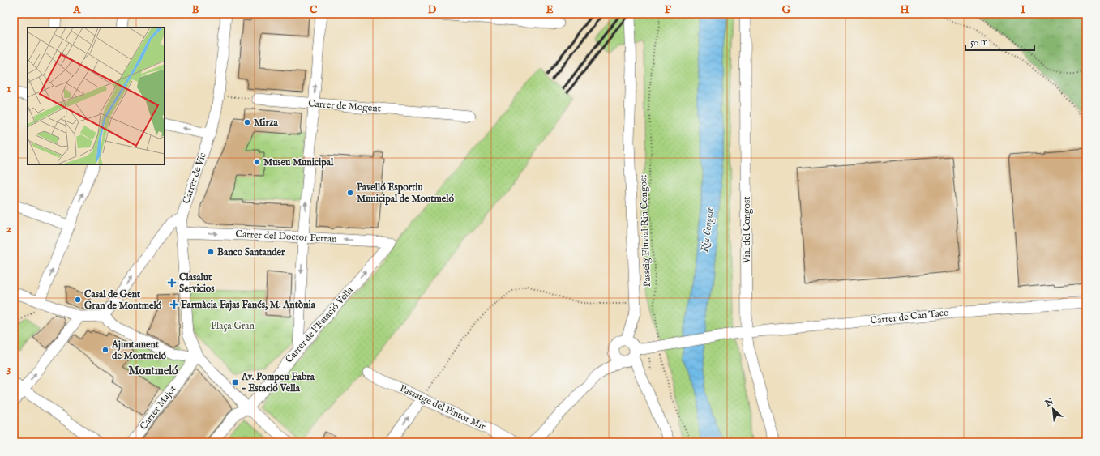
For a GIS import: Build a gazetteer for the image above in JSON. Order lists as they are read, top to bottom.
{
  "streets": {
    "street": [
      "Carrer de Mogent",
      "Carrer de Vic",
      "Vial del Congost",
      "Carrer del Doctor Ferran",
      "Carrer de Can Taco",
      "Carrer de l'Estació Vella",
      "Carrer Major",
      "Passatge del Pintor Mir"
    ],
    "path": ["Passeig Fluvial Riu Congost"]
  },
  "crossings": [
    ["Carrer de Vic", "Carrer del Doctor Ferran"],
    ["Carrer de Vic", "Carrer Major"],
    ["Vial del Congost", "Carrer de Can Taco"],
    ["Passeig Fluvial Riu Congost", "Carrer de Can Taco"],
    ["Carrer del Doctor Ferran", "Carrer de l'Estació Vella"]
  ],
  "one_way": ["Carrer de l'Estació Vella"],
  "districts": ["Montmeló"],
  "water": ["Riu Congost"],
  "parks": ["Plaça Gran"],
  "places": {
    "other": [
      "Mirza",
      "Museu Municipal",
      "Pavelló Esportiu Municipal de Montmeló",
      "Banco Santander",
      "Casal de Gent Gran de Montmeló",
      "Ajuntament de Montmeló"
    ],
    "health": ["Clasalut Servicios", "Farmàcia Fajas Fanés, M. Antònia"],
    "transit": ["Av. Pompeu Fabra - Estació Vella"]
  },
  "scale_bar": "50 m",
  "north": "top left",
  "grid": {
    "columns": [
      "A",
      "B",
      "C",
      "D",
      "E",
      "F",
      "G",
      "H",
      "I"
    ],
    "rows": ["1", "2", "3"]
  }
}
